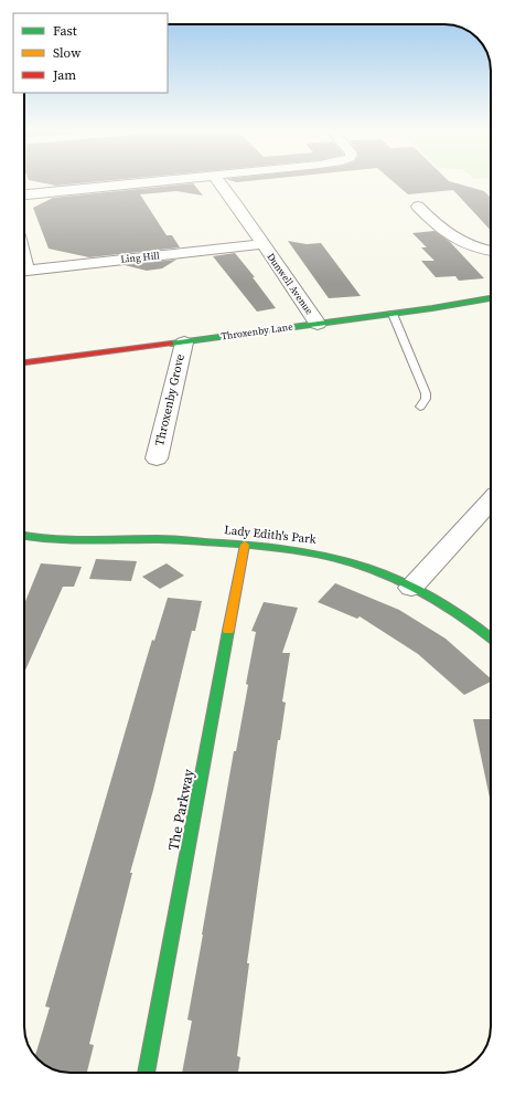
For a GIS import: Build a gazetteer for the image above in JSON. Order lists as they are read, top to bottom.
{
  "streets": {
    "street": [
      "Ling Hill",
      "Dunwell Avenue",
      "Throxenby Lane",
      "Throxenby Grove",
      "Lady Edith's Park",
      "The Parkway"
    ]
  },
  "crossings": [
    ["Ling Hill", "Dunwell Avenue"],
    ["Dunwell Avenue", "Throxenby Lane"],
    ["Throxenby Lane", "Throxenby Grove"],
    ["Lady Edith's Park", "The Parkway"]
  ],
  "legend": ["Fast", "Slow", "Jam"]
}
